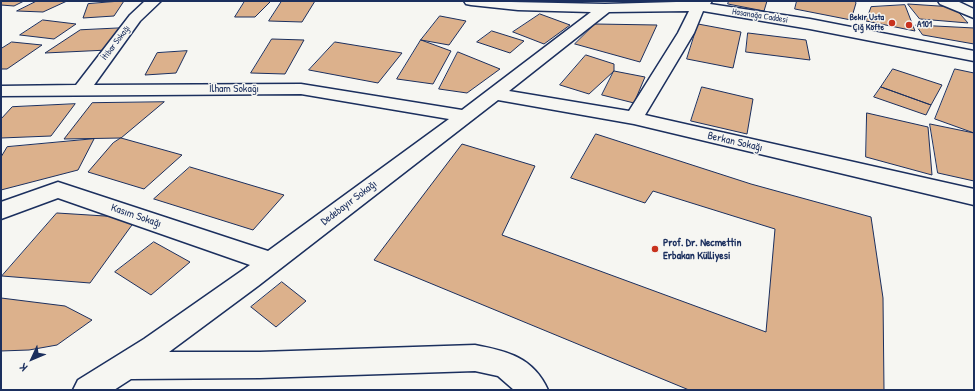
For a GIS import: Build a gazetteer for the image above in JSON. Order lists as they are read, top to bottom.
{
  "streets": {
    "street": [
      "Hasanağa Caddesi",
      "İtibar Sokağı",
      "İlham Sokağı",
      "Berkan Sokağı",
      "Dedebayır Sokağı",
      "Kasım Sokağı"
    ]
  },
  "crossings": [
    ["Hasanağa Caddesi", "Dedebayır Sokağı"],
    ["İtibar Sokağı", "İlham Sokağı"],
    ["İlham Sokağı", "Dedebayır Sokağı"],
    ["Berkan Sokağı", "Dedebayır Sokağı"],
    ["Dedebayır Sokağı", "Kasım Sokağı"]
  ],
  "places": ["Bekir Usta Çiğ Köfte", "A101", "Prof. Dr. Necmettin Erbakan Külliyesi"],
  "north": "bottom left"
}
